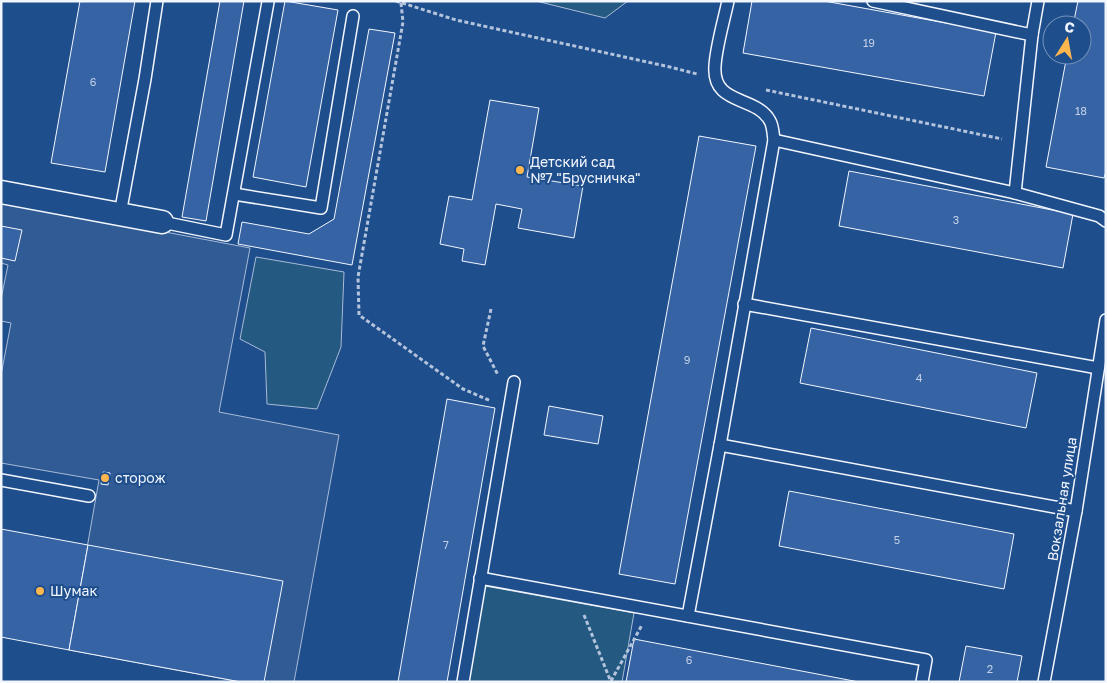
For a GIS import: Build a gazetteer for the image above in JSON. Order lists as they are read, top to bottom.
{
  "streets": {
    "lane": ["Вокзальная улица"]
  },
  "places": ["Детский сад №7 \"Брусничка\"", "сторож", "Шумак"],
  "house_numbers": [
    "19",
    "6",
    "18",
    "3",
    "9",
    "4",
    "5",
    "7",
    "6",
    "2"
  ],
  "north": "top"
}
